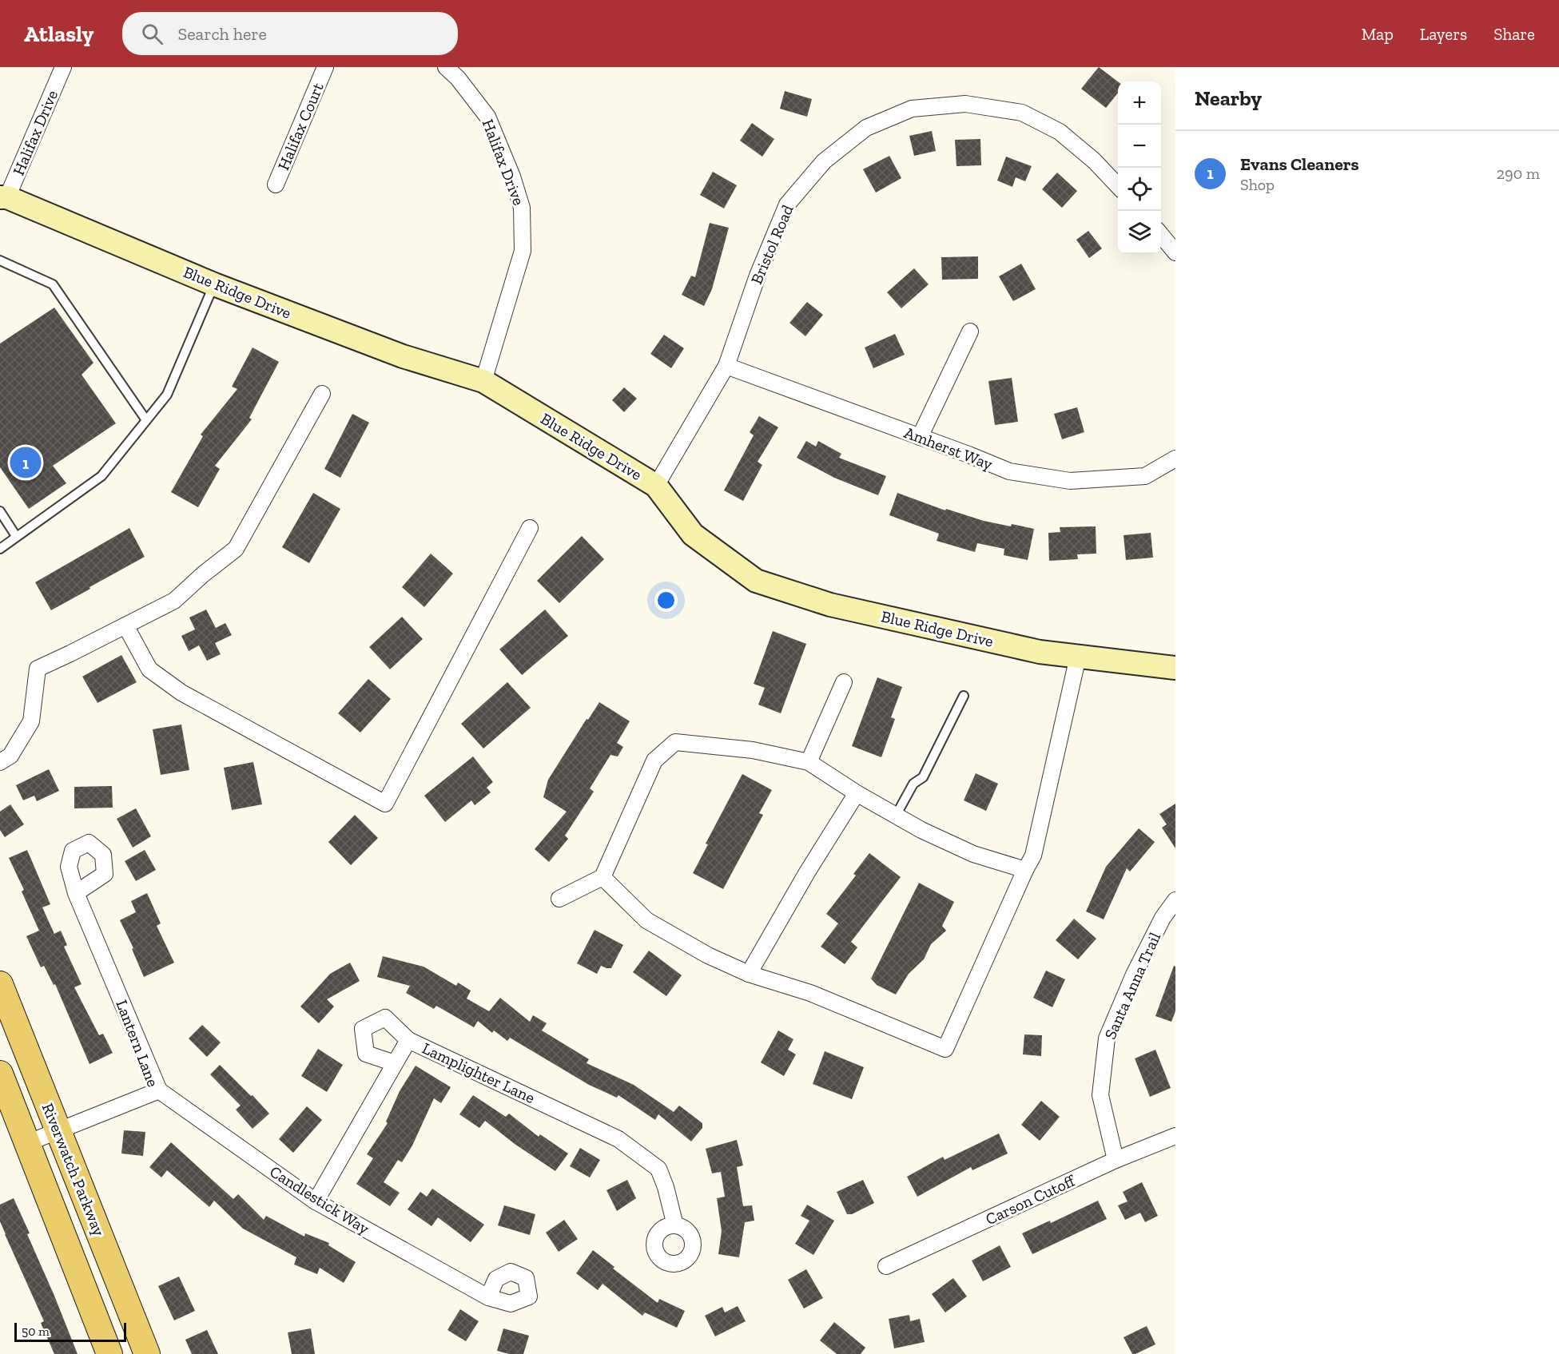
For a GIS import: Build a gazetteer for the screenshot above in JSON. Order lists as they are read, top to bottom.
{
  "streets": {
    "main road": ["Riverwatch Parkway"],
    "street": [
      "Halifax Court",
      "Halifax Drive",
      "Bristol Road",
      "Blue Ridge Drive",
      "Amherst Way",
      "Santa Anna Trail",
      "Lantern Lane",
      "Lamplighter Lane",
      "Candlestick Way",
      "Carson Cutoff"
    ]
  },
  "crossings": [
    ["Halifax Drive", "Blue Ridge Drive"],
    ["Bristol Road", "Blue Ridge Drive"],
    ["Bristol Road", "Amherst Way"],
    ["Santa Anna Trail", "Carson Cutoff"],
    ["Lantern Lane", "Riverwatch Parkway"],
    ["Lantern Lane", "Candlestick Way"],
    ["Lamplighter Lane", "Candlestick Way"]
  ],
  "scale_bar": "50 m",
  "page": {
    "header": "Atlasly",
    "search": "Search here",
    "nav": ["Map", "Layers", "Share"],
    "heading": "Nearby",
    "map_buttons": ["+", "−"],
    "list": [
      {
        "mark": "1",
        "name": "Evans Cleaners",
        "note": "Shop",
        "value": "290 m"
      }
    ],
    "pins": "1",
    "scale": "50 m"
  }
}
